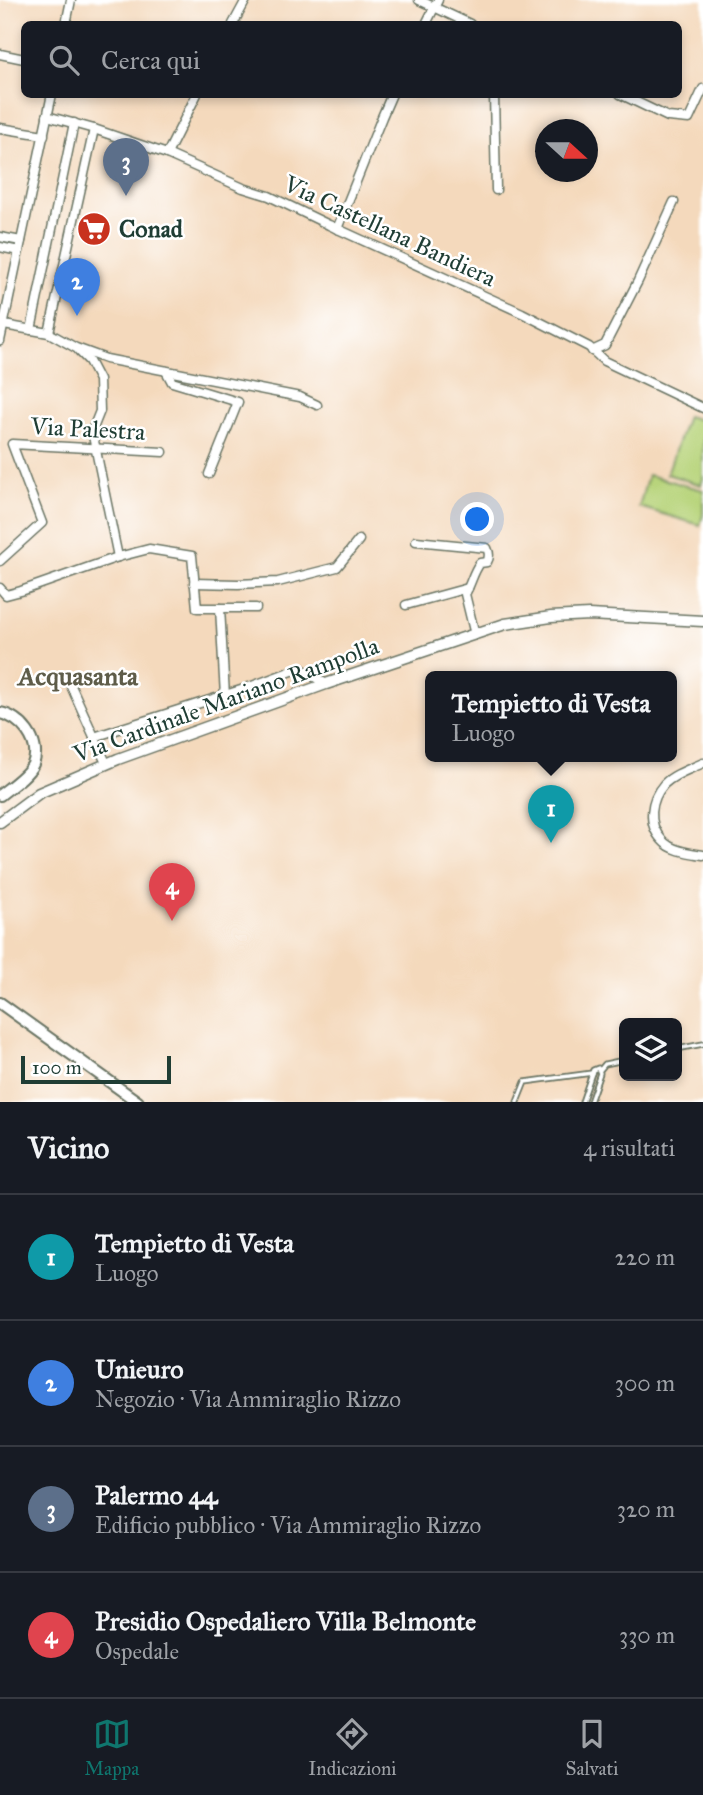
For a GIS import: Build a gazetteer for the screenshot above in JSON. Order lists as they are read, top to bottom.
{
  "streets": {
    "street": ["Via Castellana Bandiera", "Via Palestra", "Via Cardinale Mariano Rampolla"]
  },
  "districts": ["Acquasanta"],
  "places": {
    "supermarket": ["Conad"]
  },
  "scale_bar": "100 m",
  "north": "right",
  "page": {
    "search": "Cerca qui",
    "pins": [
      "3",
      "2",
      "1",
      "4"
    ],
    "popup": ["Tempietto di Vesta", "Luogo"],
    "scale": "100 m",
    "heading": ["Vicino", "4 risultati"],
    "list": [
      {
        "mark": "1",
        "name": "Tempietto di Vesta",
        "note": "Luogo",
        "value": "220 m"
      },
      {
        "mark": "2",
        "name": "Unieuro",
        "note": "Negozio · Via Ammiraglio Rizzo",
        "value": "300 m"
      },
      {
        "mark": "3",
        "name": "Palermo 44",
        "note": "Edificio pubblico · Via Ammiraglio Rizzo",
        "value": "320 m"
      },
      {
        "mark": "4",
        "name": "Presidio Ospedaliero Villa Belmonte",
        "note": "Ospedale",
        "value": "330 m"
      }
    ],
    "nav": ["Mappa", "Indicazioni", "Salvati"]
  }
}
